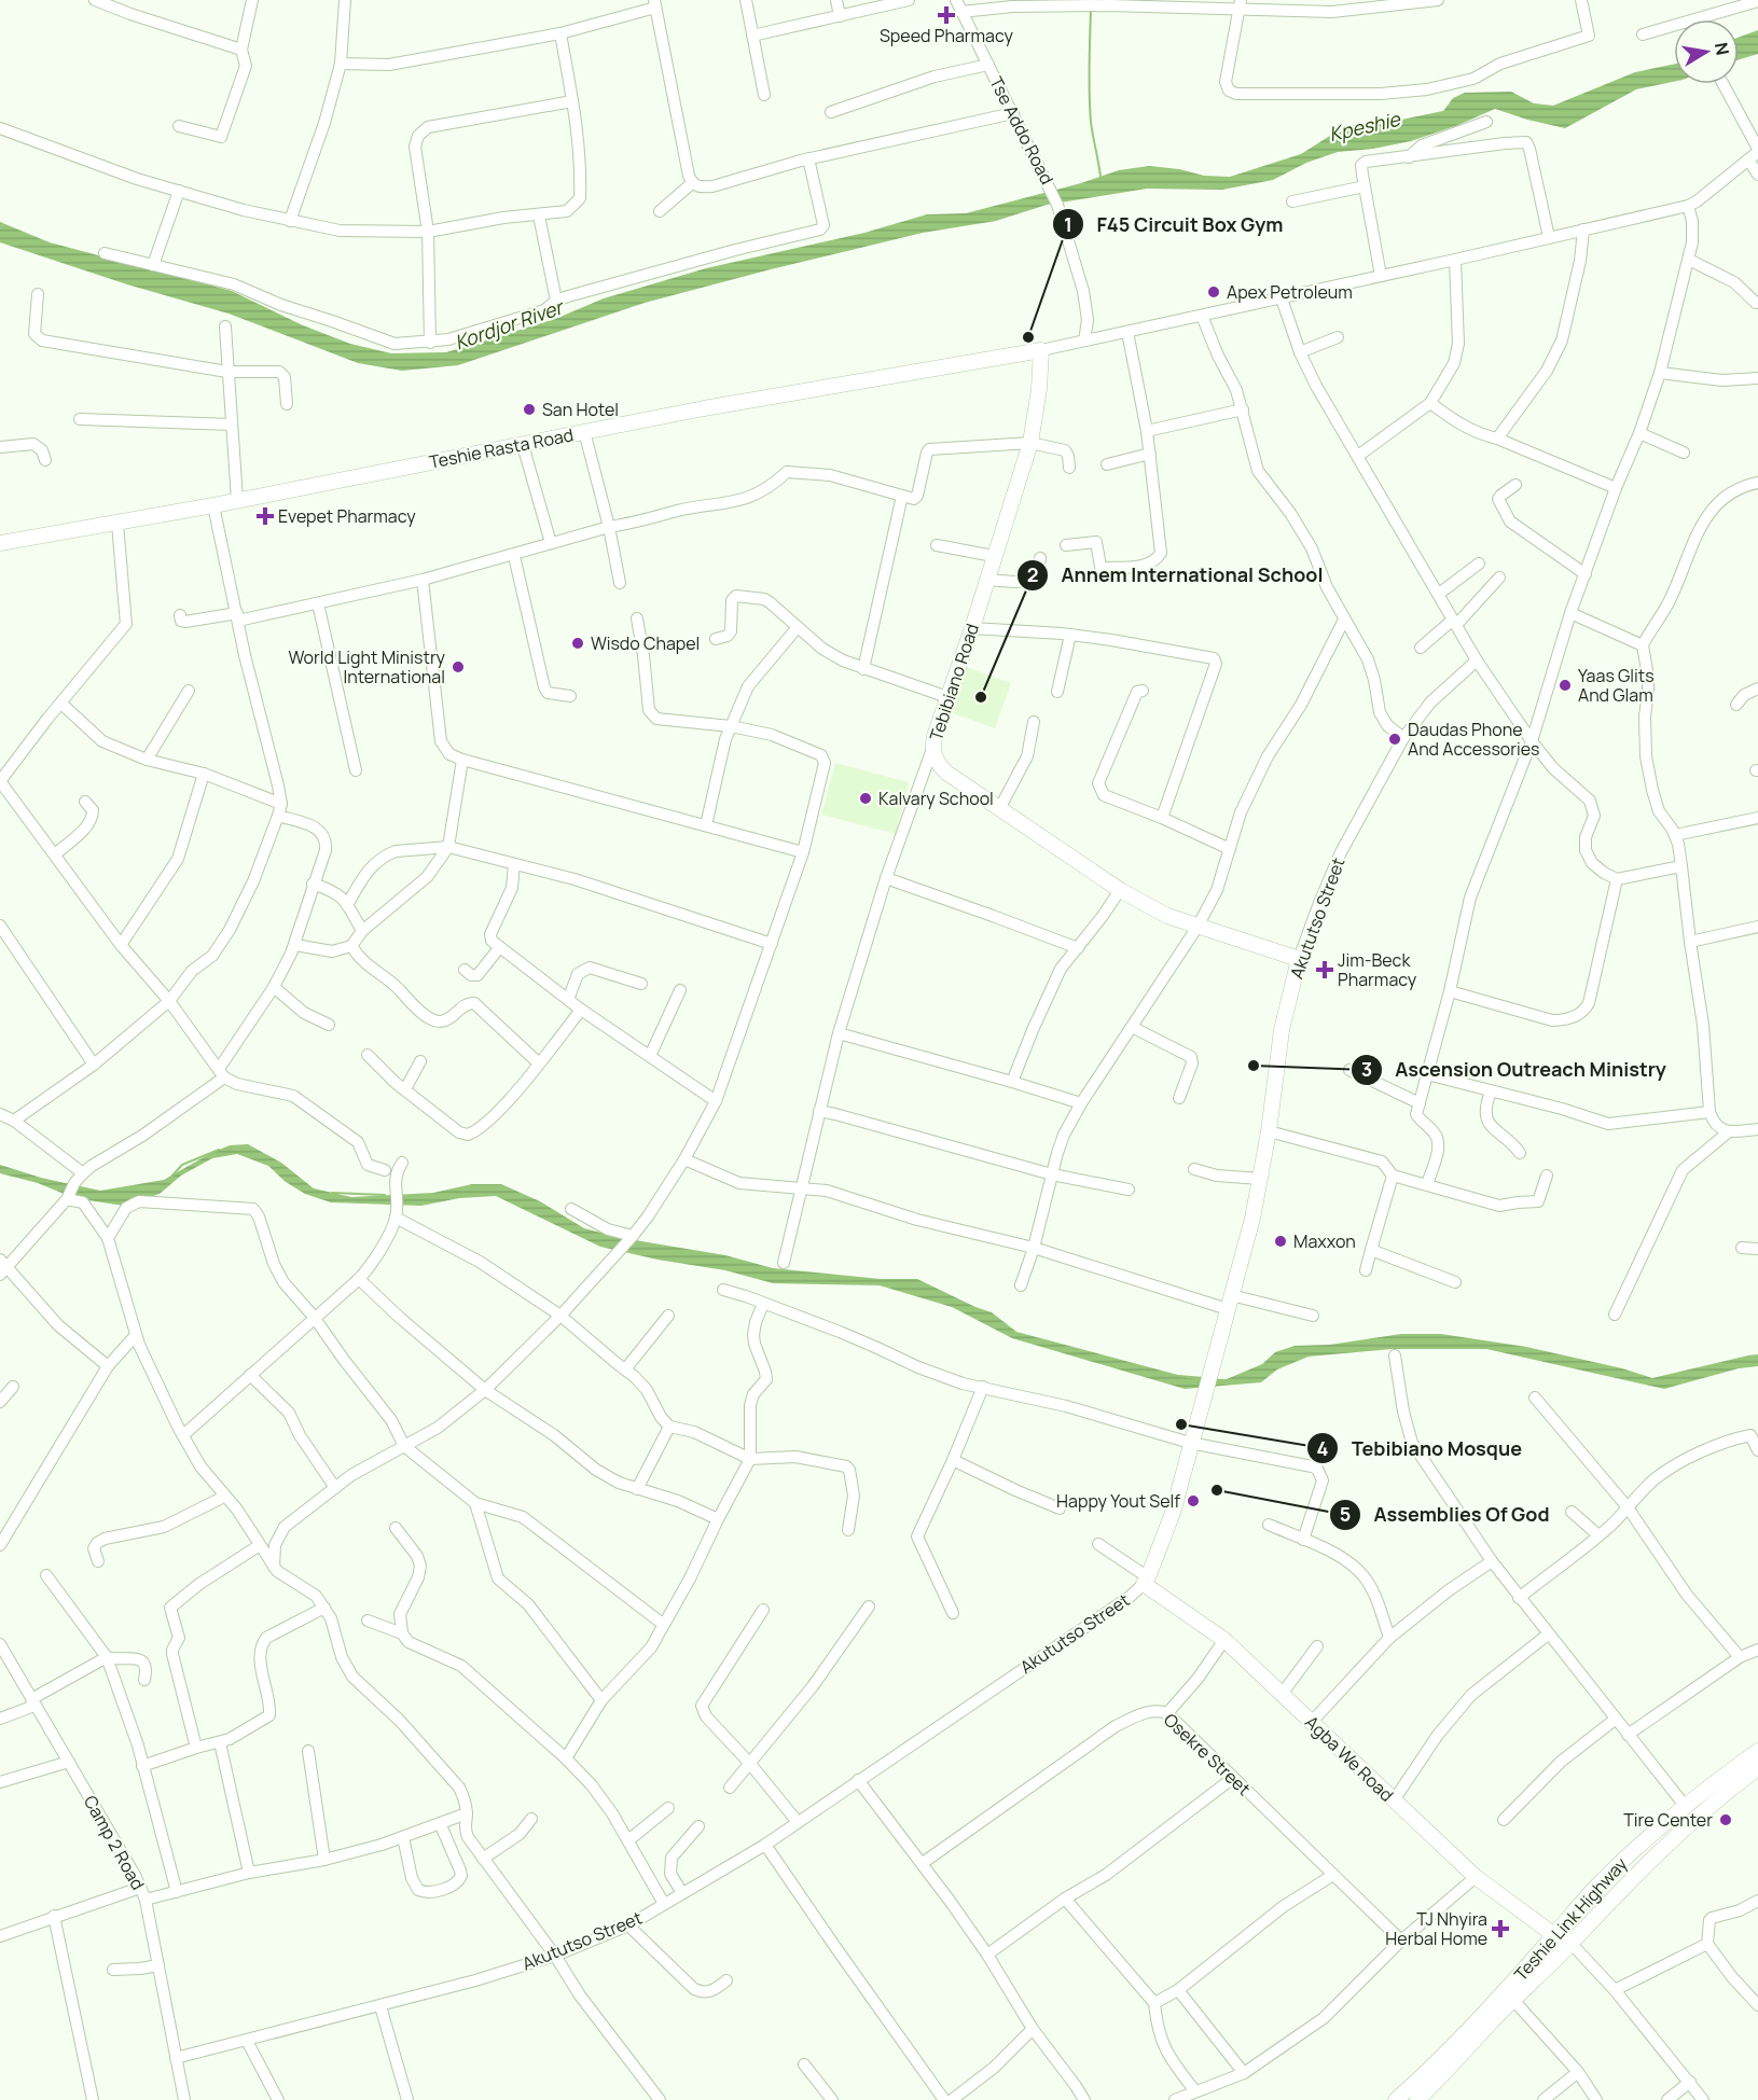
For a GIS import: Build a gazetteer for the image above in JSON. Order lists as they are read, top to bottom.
{
  "streets": {
    "main road": [
      "Teshie Rasta Road",
      "Tebibiano Road",
      "Akututso Street",
      "Agba We Road",
      "Teshie Link Highway"
    ],
    "street": ["Tse Addo Road", "Osekre Street", "Camp 2 Road"]
  },
  "crossings": [
    ["Teshie Rasta Road", "Tebibiano Road"],
    ["Tebibiano Road", "Akututso Street"],
    ["Akututso Street", "Agba We Road"],
    ["Akututso Street", "Camp 2 Road"],
    ["Agba We Road", "Teshie Link Highway"]
  ],
  "water": ["Kpeshie", "Kordjor River"],
  "places": {
    "health": [
      "Speed Pharmacy",
      "Evepet Pharmacy",
      "Jim-Beck Pharmacy",
      "TJ Nhyira Herbal Home"
    ],
    "other": [
      "Apex Petroleum",
      "F45 Circuit Box Gym",
      "San Hotel",
      "Wisdo Chapel",
      "World Light Ministry International",
      "Yaas Glits And Glam",
      "Annem International School",
      "Daudas Phone And Accessories",
      "Kalvary School",
      "Ascension Outreach Ministry",
      "Maxxon",
      "Tebibiano Mosque",
      "Assemblies Of God",
      "Happy Yout Self",
      "Tire Center"
    ]
  },
  "north": "right"
}
